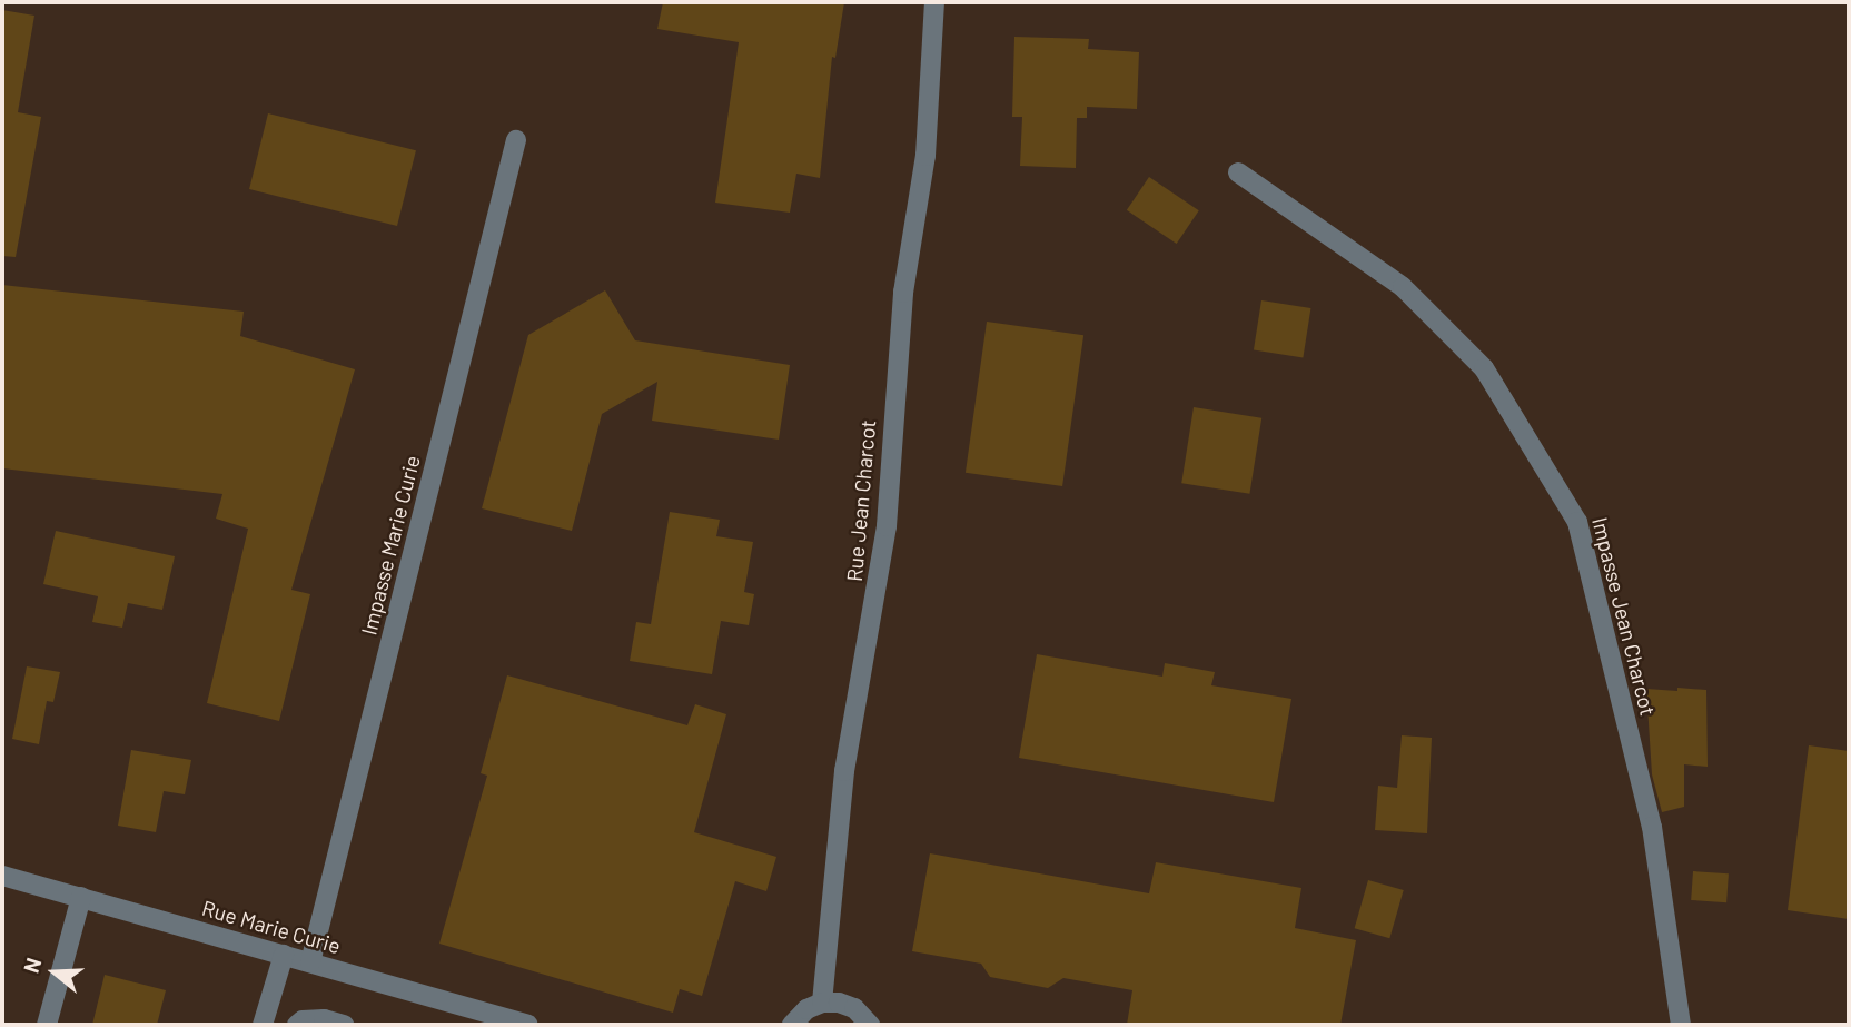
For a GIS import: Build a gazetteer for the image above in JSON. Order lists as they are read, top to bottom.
{
  "streets": {
    "street": [
      "Rue Jean Charcot",
      "Impasse Marie Curie",
      "Impasse Jean Charcot",
      "Rue Marie Curie"
    ]
  },
  "crossings": [
    ["Impasse Marie Curie", "Rue Marie Curie"]
  ],
  "north": "left"
}
